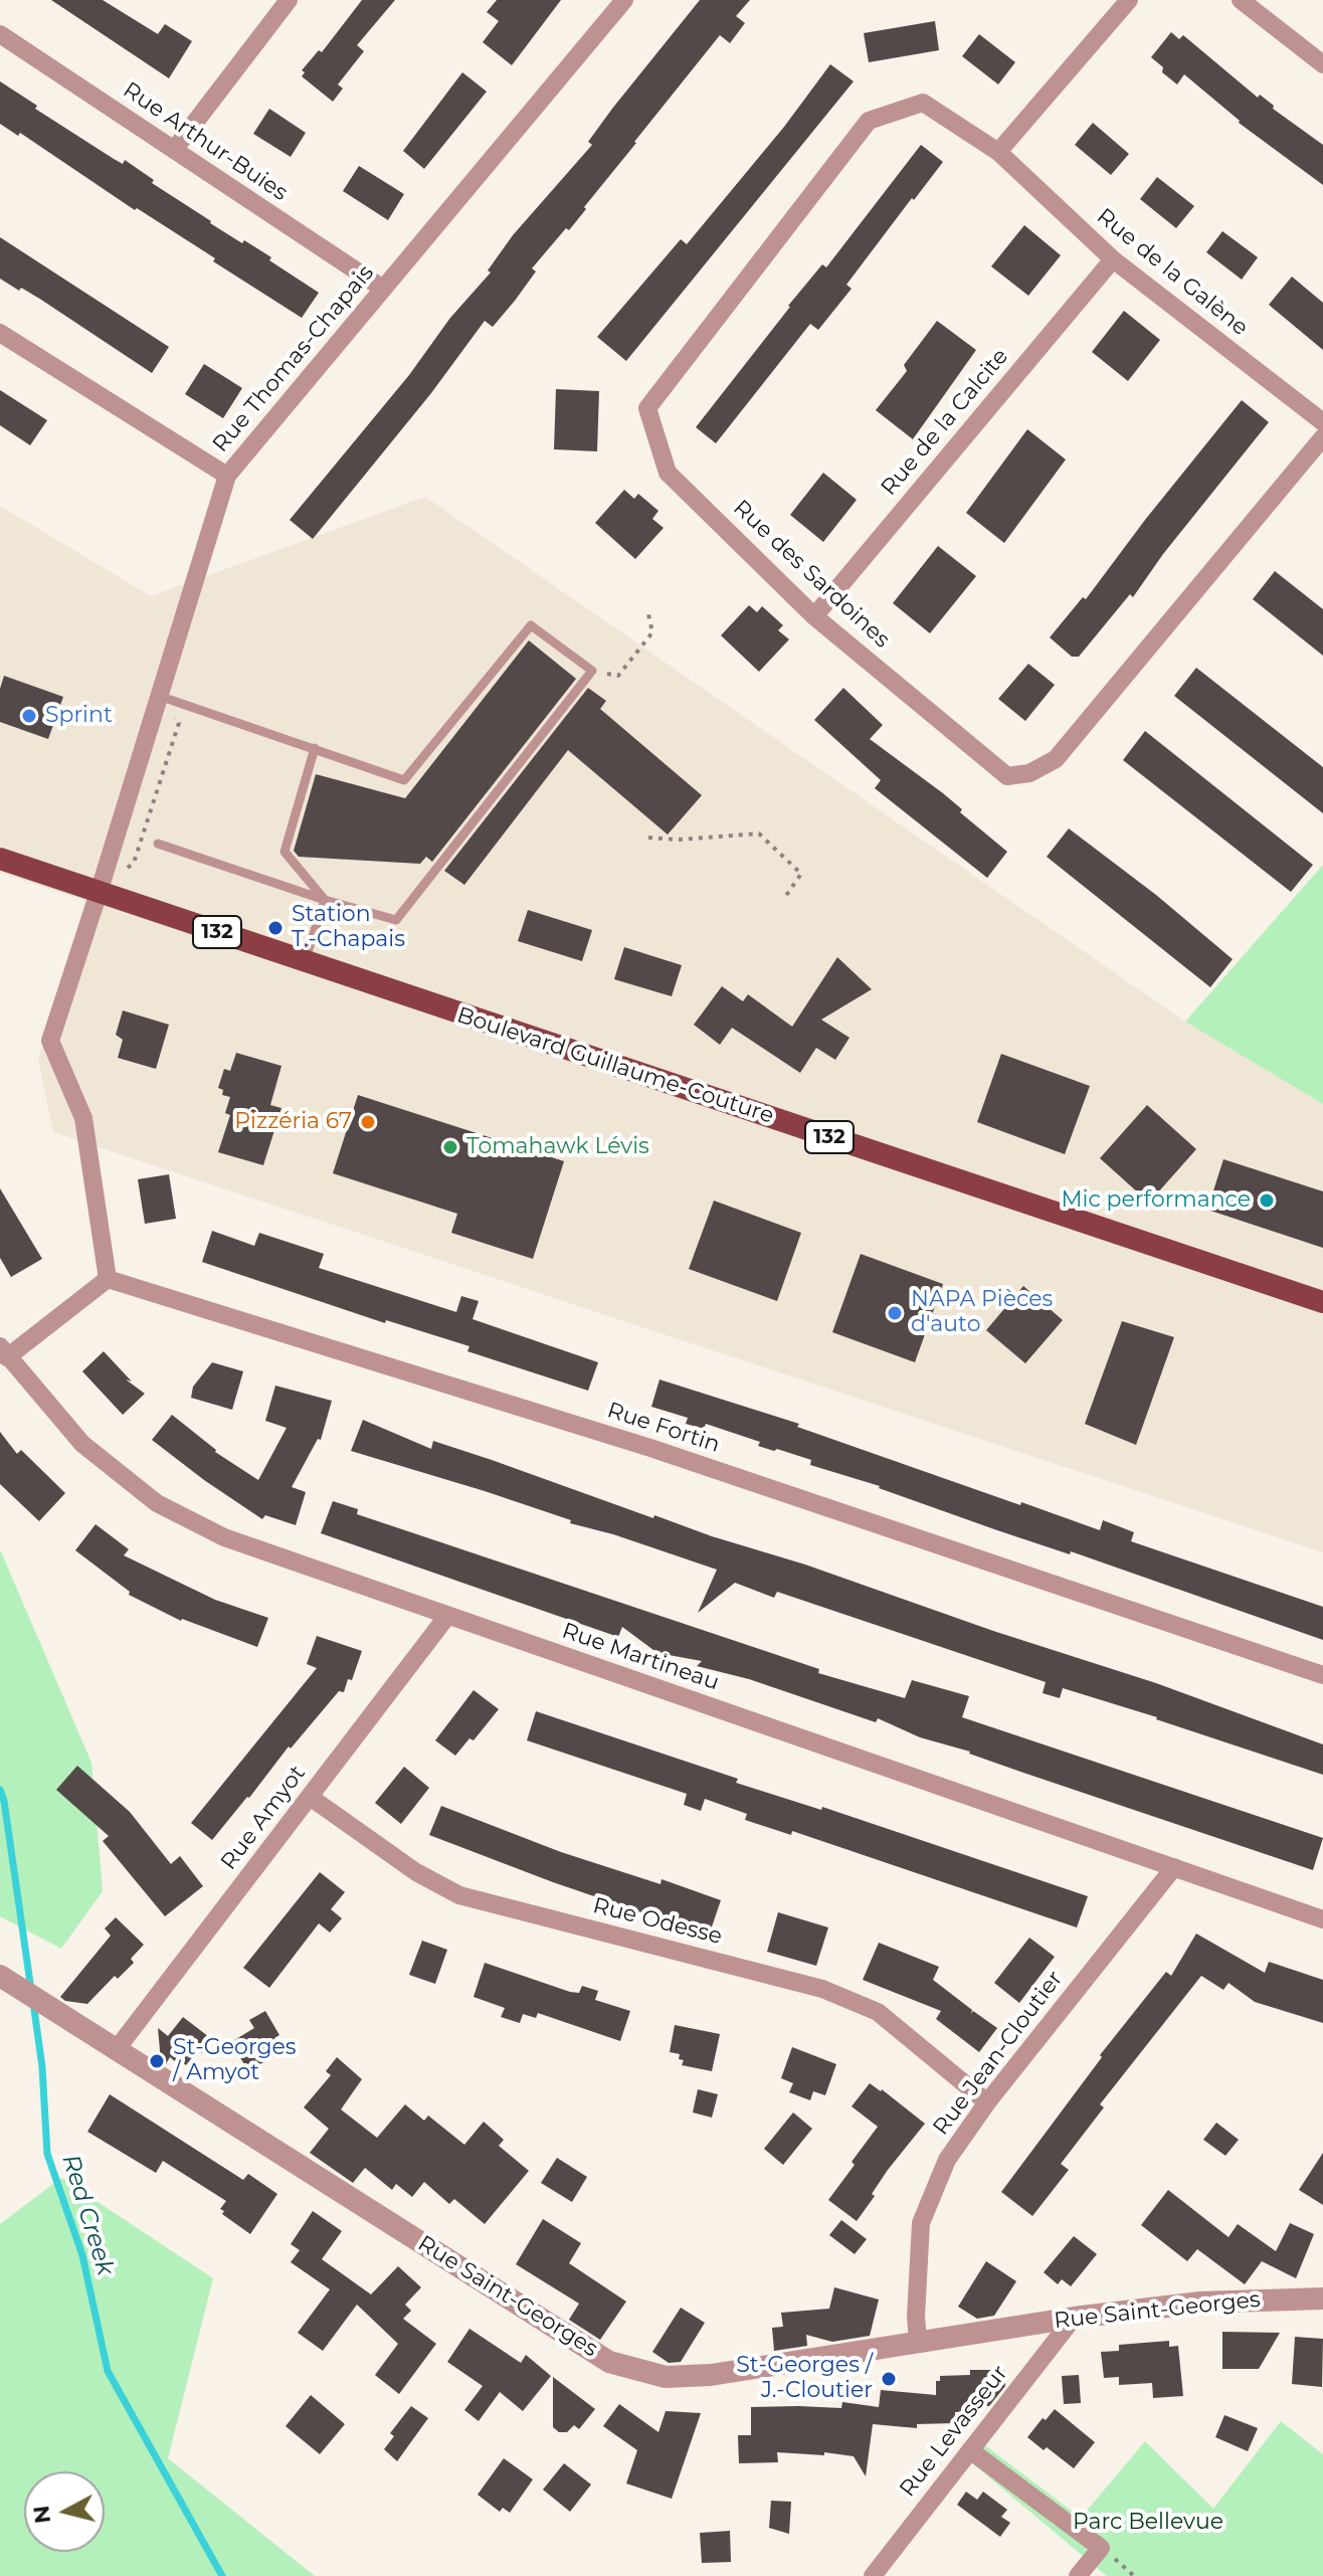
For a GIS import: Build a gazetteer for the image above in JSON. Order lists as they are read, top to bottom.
{
  "streets": {
    "main road": ["132", "Boulevard Guillaume-Couture"],
    "street": [
      "Rue Arthur-Buies",
      "Rue de la Galène",
      "Rue Thomas-Chapais",
      "Rue de la Calcite",
      "Rue des Sardoines",
      "Rue Fortin",
      "Rue Martineau",
      "Rue Amyot",
      "Rue Odesse",
      "Rue Jean-Cloutier",
      "Rue Saint-Georges",
      "Rue Levasseur"
    ]
  },
  "crossings": [
    ["Rue Arthur-Buies", "Rue Thomas-Chapais"],
    ["Rue de la Galène", "Rue de la Calcite"],
    ["Rue de la Galène", "Rue des Sardoines"],
    ["Rue Thomas-Chapais", "Boulevard Guillaume-Couture"],
    ["Rue Thomas-Chapais", "Rue Fortin"],
    ["Rue de la Calcite", "Rue des Sardoines"],
    ["Rue Martineau", "Rue Amyot"],
    ["Rue Martineau", "Rue Jean-Cloutier"],
    ["Rue Amyot", "Rue Odesse"],
    ["Rue Amyot", "Rue Saint-Georges"],
    ["Rue Odesse", "Rue Jean-Cloutier"],
    ["Rue Jean-Cloutier", "Rue Saint-Georges"],
    ["Rue Saint-Georges", "Rue Levasseur"]
  ],
  "water": ["Red Creek"],
  "parks": ["Parc Bellevue"],
  "places": [
    "Sprint",
    "Station T.-Chapais",
    "Pizzéria 67",
    "Tomahawk Lévis",
    "Mic performance",
    "NAPA Pièces d'auto",
    "St-Georges / Amyot",
    "St-Georges / J.-Cloutier"
  ],
  "north": "left"
}
